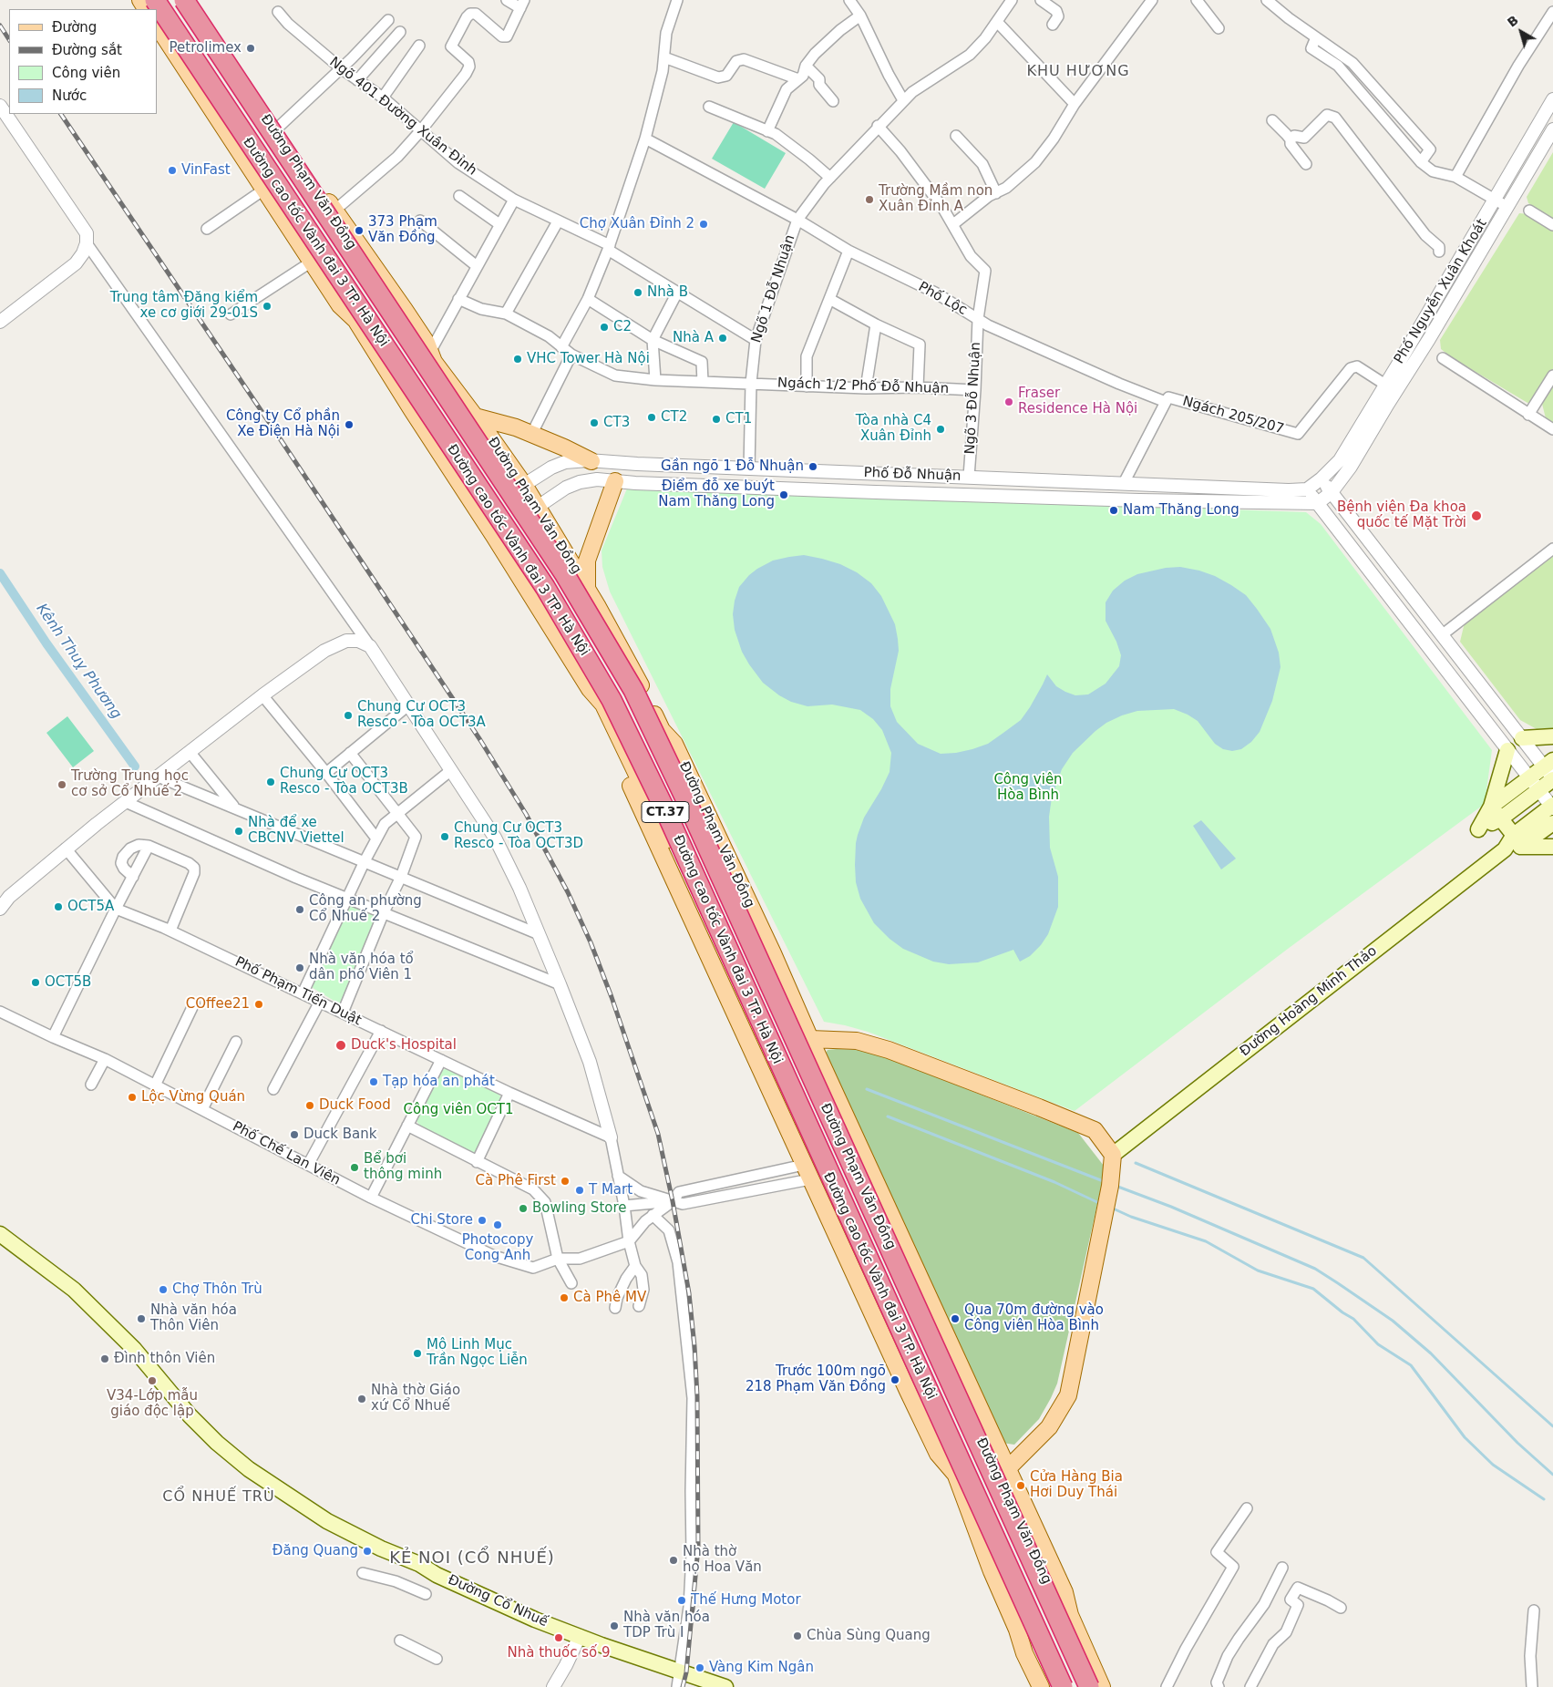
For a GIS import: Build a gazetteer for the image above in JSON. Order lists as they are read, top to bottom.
{
  "streets": {
    "highway": ["Đường cao tốc Vành đai 3 TP. Hà Nội", "CT.37"],
    "main road": ["Đường Phạm Văn Đồng", "Đường Hoàng Minh Thảo", "Đường Cổ Nhuế"],
    "street": [
      "Ngõ 401 Đường Xuân Đỉnh",
      "Ngõ 1 Đỗ Nhuận",
      "Phố Nguyễn Xuân Khoát",
      "Phố Lộc",
      "Ngách 1/2 Phố Đỗ Nhuận",
      "Ngõ 3 Đỗ Nhuận",
      "Ngách 205/207",
      "Phố Đỗ Nhuận",
      "Phố Phạm Tiến Duật",
      "Phố Chế Lan Viên"
    ]
  },
  "crossings": [
    ["Ngõ 401 Đường Xuân Đỉnh", "Ngõ 1 Đỗ Nhuận"],
    ["Đường Phạm Văn Đồng", "Đường cao tốc Vành đai 3 TP. Hà Nội"],
    ["Đường Phạm Văn Đồng", "Phố Đỗ Nhuận"],
    ["Ngõ 1 Đỗ Nhuận", "Phố Lộc"],
    ["Ngõ 1 Đỗ Nhuận", "Ngách 1/2 Phố Đỗ Nhuận"],
    ["Ngõ 1 Đỗ Nhuận", "Phố Đỗ Nhuận"],
    ["Phố Nguyễn Xuân Khoát", "Ngách 205/207"],
    ["Phố Nguyễn Xuân Khoát", "Phố Đỗ Nhuận"],
    ["Phố Lộc", "Ngõ 3 Đỗ Nhuận"],
    ["Phố Lộc", "Ngách 205/207"],
    ["Ngách 1/2 Phố Đỗ Nhuận", "Ngõ 3 Đỗ Nhuận"],
    ["Ngõ 3 Đỗ Nhuận", "Phố Đỗ Nhuận"]
  ],
  "districts": ["KHU HƯƠNG", "CỔ NHUẾ TRÙ", "KẺ NOI (CỔ NHUẾ)"],
  "water": ["Kênh Thuỵ Phương"],
  "parks": ["Công viên Hòa Bình", "Công viên OCT1"],
  "places": [
    "Petrolimex",
    "VinFast",
    "Trường Mầm non Xuân Đỉnh A",
    "Chợ Xuân Đỉnh 2",
    "373 Phạm Văn Đồng",
    "Nhà B",
    "Trung tâm Đăng kiểm xe cơ giới 29-01S",
    "C2",
    "Nhà A",
    "VHC Tower Hà Nội",
    "Fraser Residence Hà Nội",
    "CT2",
    "CT1",
    "CT3",
    "Công ty Cổ phần Xe Điện Hà Nội",
    "Tòa nhà C4 Xuân Đỉnh",
    "Gần ngõ 1 Đỗ Nhuận",
    "Điểm đỗ xe buýt Nam Thăng Long",
    "Nam Thăng Long",
    "Bệnh viện Đa khoa quốc tế Mặt Trời",
    "Chung Cư OCT3 Resco - Tòa OCT3A",
    "Chung Cư OCT3 Resco - Tòa OCT3B",
    "Trường Trung học cơ sở Cổ Nhuế 2",
    "Nhà để xe CBCNV Viettel",
    "Chung Cư OCT3 Resco - Tòa OCT3D",
    "OCT5A",
    "Công an phường Cổ Nhuế 2",
    "Nhà văn hóa tổ dân phố Viên 1",
    "OCT5B",
    "COffee21",
    "Duck's Hospital",
    "Tạp hóa an phát",
    "Lộc Vừng Quán",
    "Duck Food",
    "Duck Bank",
    "Bể bơi thông minh",
    "Cà Phê First",
    "T Mart",
    "Bowling Store",
    "Chi Store",
    "Photocopy Cong Anh",
    "Chợ Thôn Trù",
    "Cà Phê MV",
    "Nhà văn hóa Thôn Viên",
    "Qua 70m đường vào Công viên Hòa Bình",
    "Mộ Linh Mục Trần Ngọc Liễn",
    "Đình thôn Viên",
    "Trước 100m ngõ 218 Phạm Văn Đồng",
    "V34-Lớp mẫu giáo độc lập",
    "Nhà thờ Giáo xứ Cổ Nhuế",
    "Cửa Hàng Bia Hơi Duy Thái",
    "Đăng Quang",
    "Nhà thờ họ Hoa Văn",
    "Thế Hưng Motor",
    "Nhà văn hóa TDP Trù I",
    "Chùa Sùng Quang",
    "Nhà thuốc số 9",
    "Vàng Kim Ngân"
  ],
  "legend": [
    "Đường",
    "Đường sắt",
    "Công viên",
    "Nước"
  ],
  "north": "top left"
}
